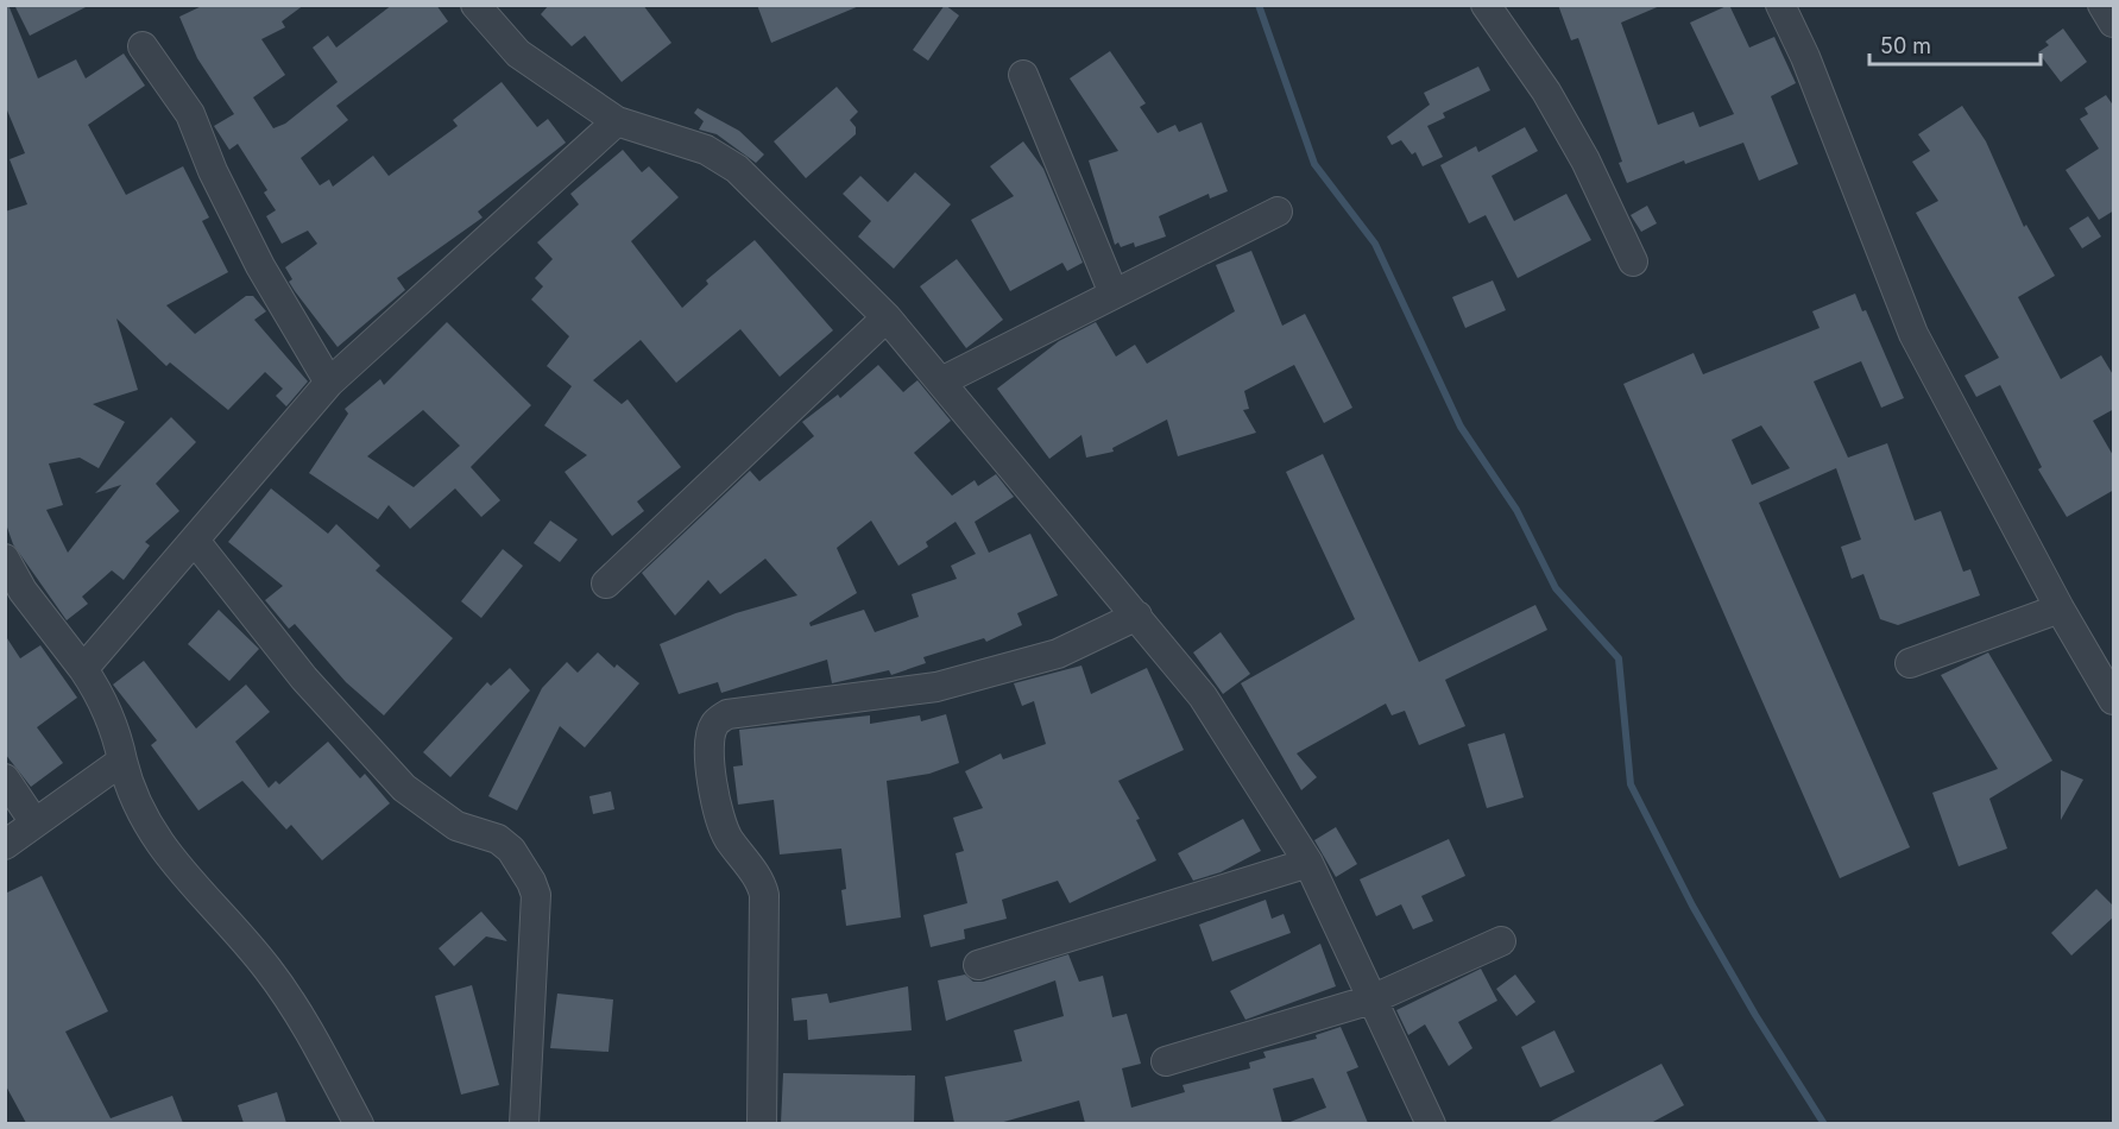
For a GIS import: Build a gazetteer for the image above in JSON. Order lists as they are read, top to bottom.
{
  "scale_bar": "50 m"
}
